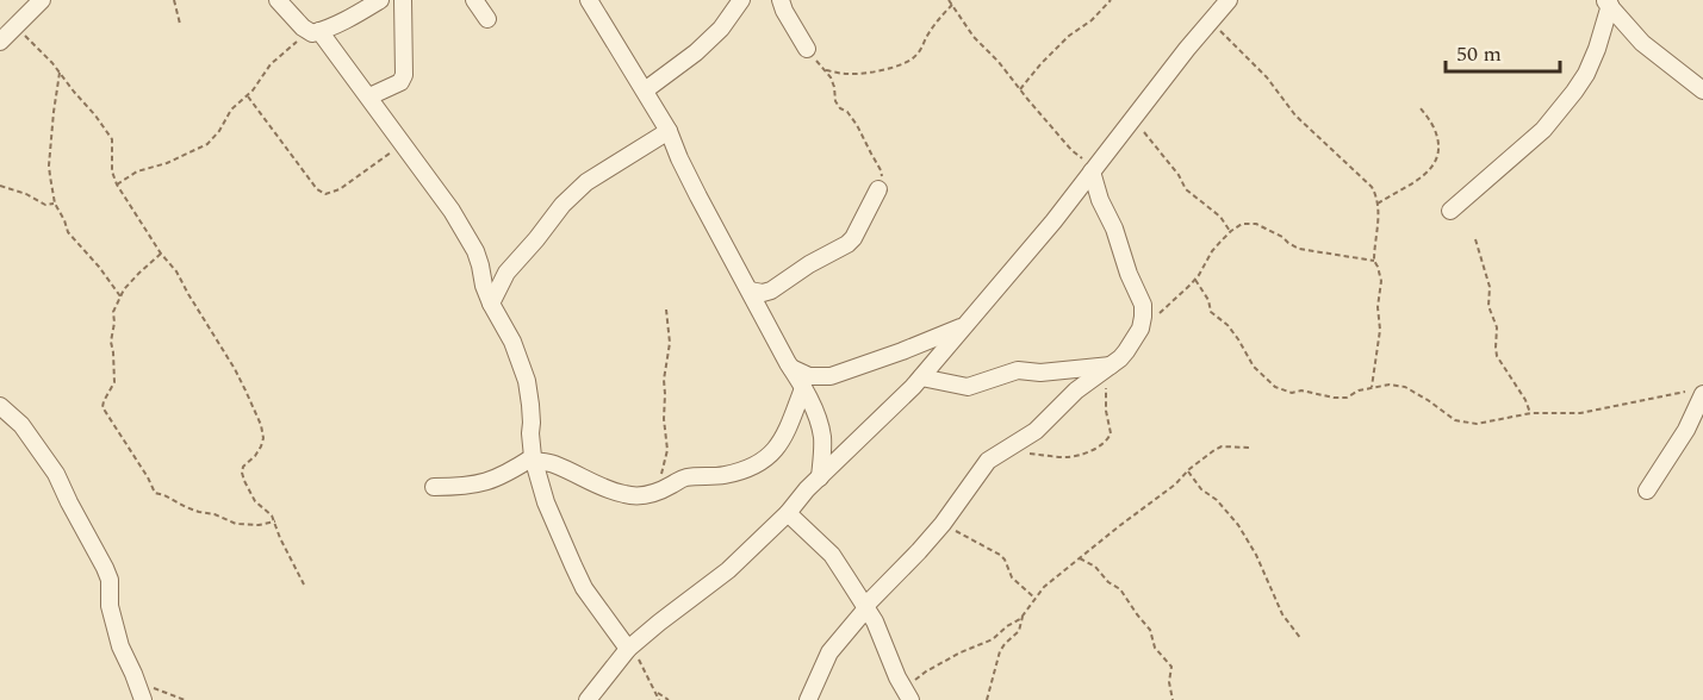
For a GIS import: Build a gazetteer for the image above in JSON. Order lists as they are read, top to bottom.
{
  "scale_bar": "50 m"
}
